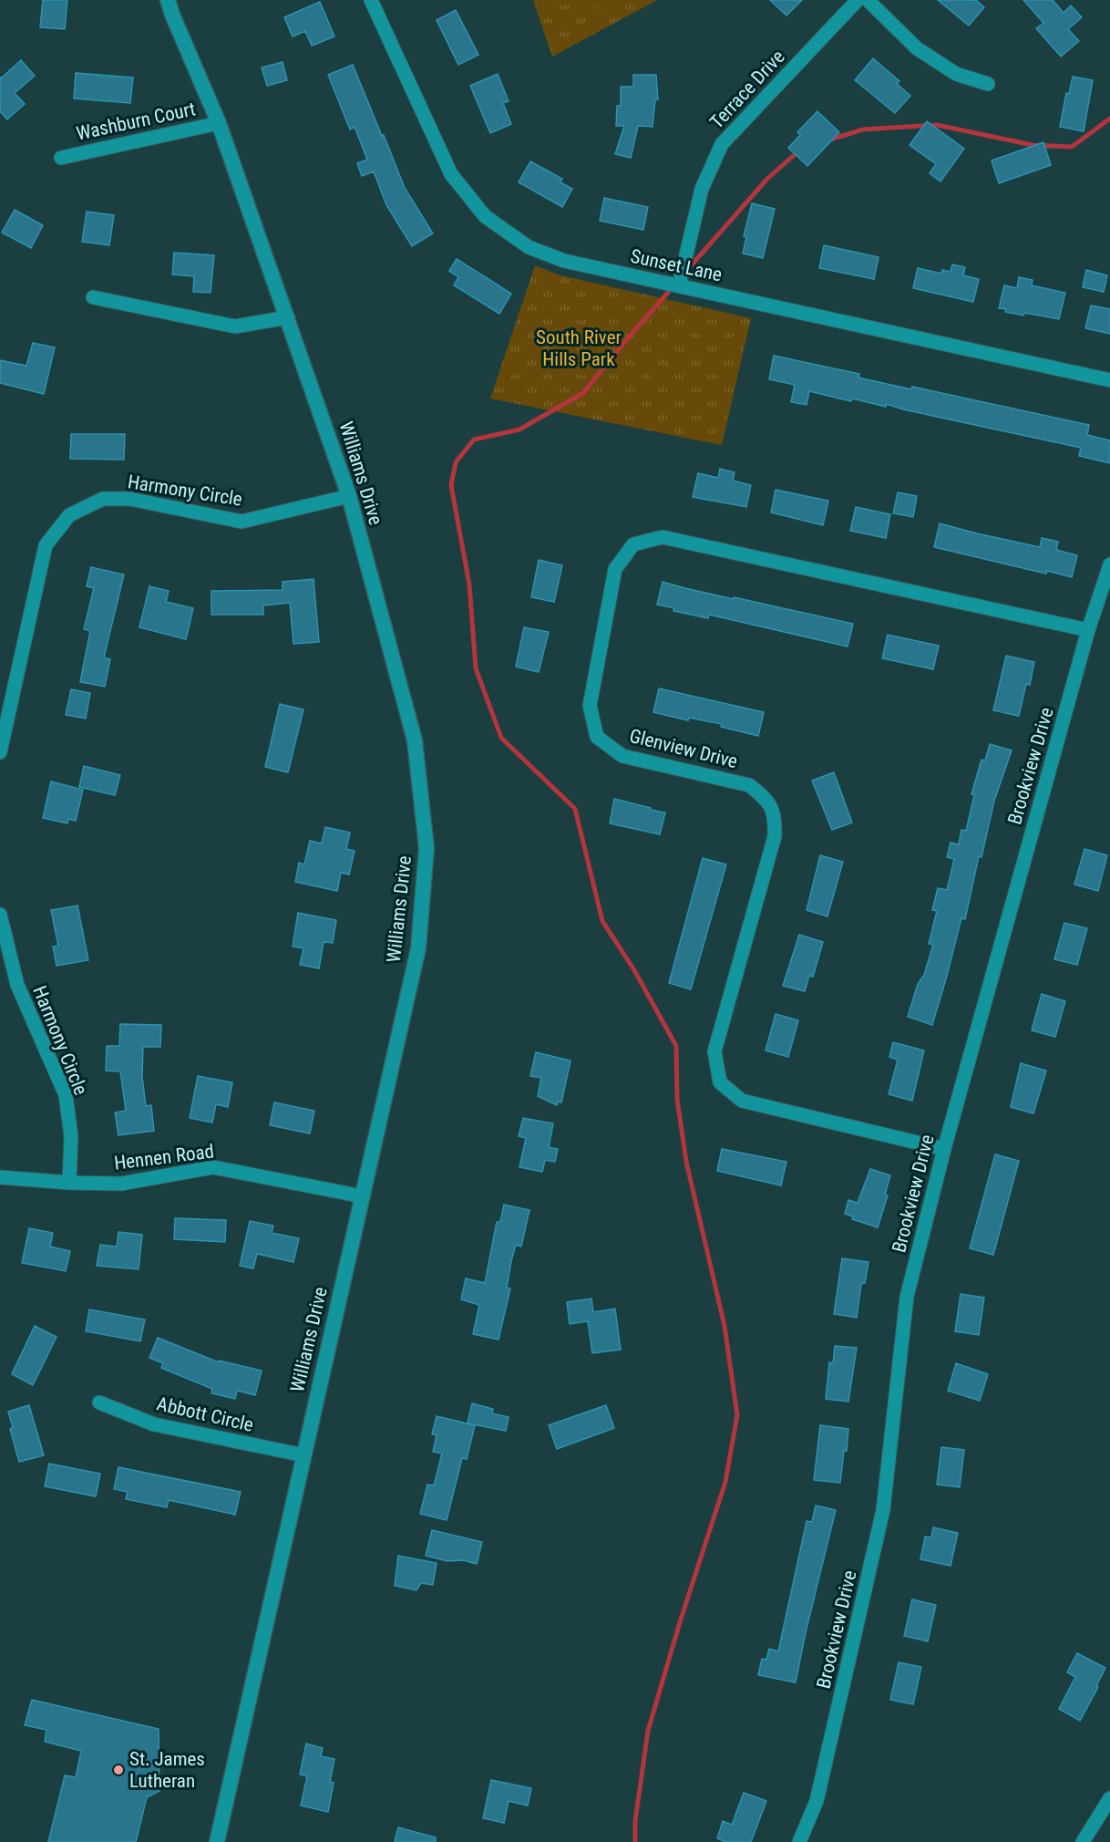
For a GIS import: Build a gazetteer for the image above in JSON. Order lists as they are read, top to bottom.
{
  "streets": {
    "main road": ["Williams Drive"],
    "street": [
      "Terrace Drive",
      "Washburn Court",
      "Sunset Lane",
      "Harmony Circle",
      "Glenview Drive",
      "Brookview Drive",
      "Hennen Road",
      "Abbott Circle"
    ]
  },
  "crossings": [
    ["Terrace Drive", "Sunset Lane"],
    ["Washburn Court", "Williams Drive"],
    ["Williams Drive", "Harmony Circle"],
    ["Williams Drive", "Hennen Road"],
    ["Williams Drive", "Abbott Circle"],
    ["Harmony Circle", "Hennen Road"],
    ["Glenview Drive", "Brookview Drive"]
  ],
  "parks": ["South River Hills Park"],
  "places": ["St. James Lutheran"]
}
